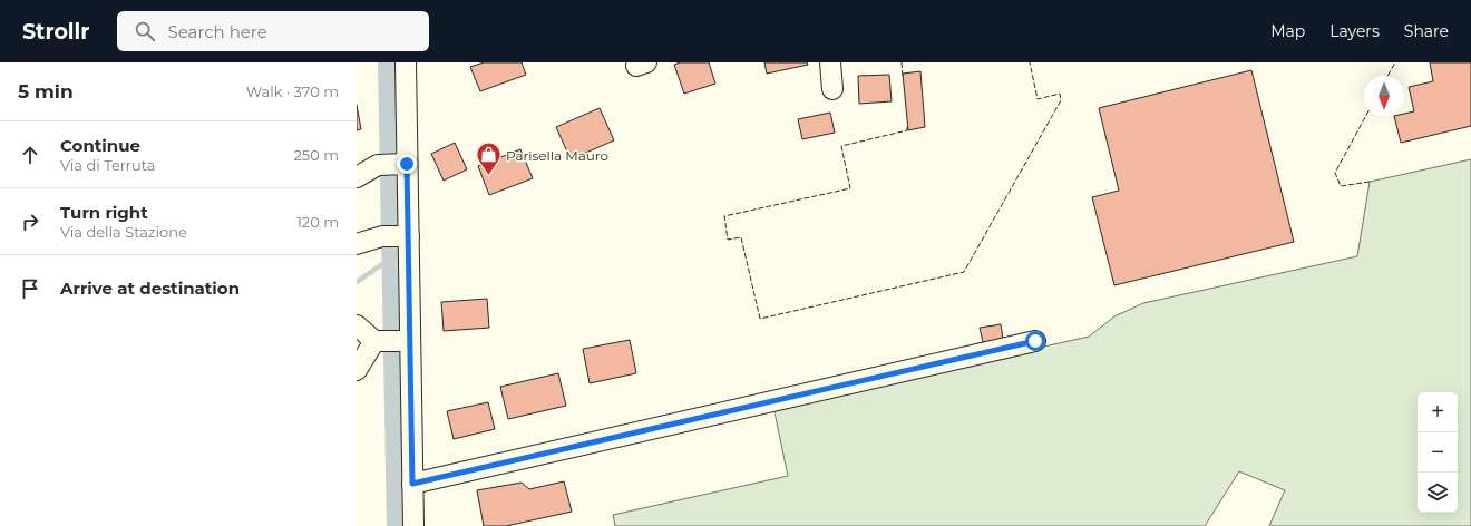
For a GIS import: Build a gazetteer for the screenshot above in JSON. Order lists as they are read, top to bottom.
{
  "places": {
    "shop": ["Parisella Mauro"]
  },
  "north": "bottom",
  "page": {
    "header": "Strollr",
    "search": "Search here",
    "nav": ["Map", "Layers", "Share"],
    "heading": ["5 min", "Walk · 370 m"],
    "list": [
      ["Continue", "Via di Terruta", "250 m"],
      ["Turn right", "Via della Stazione", "120 m"],
      "Arrive at destination"
    ],
    "map_buttons": ["+", "−"]
  }
}
